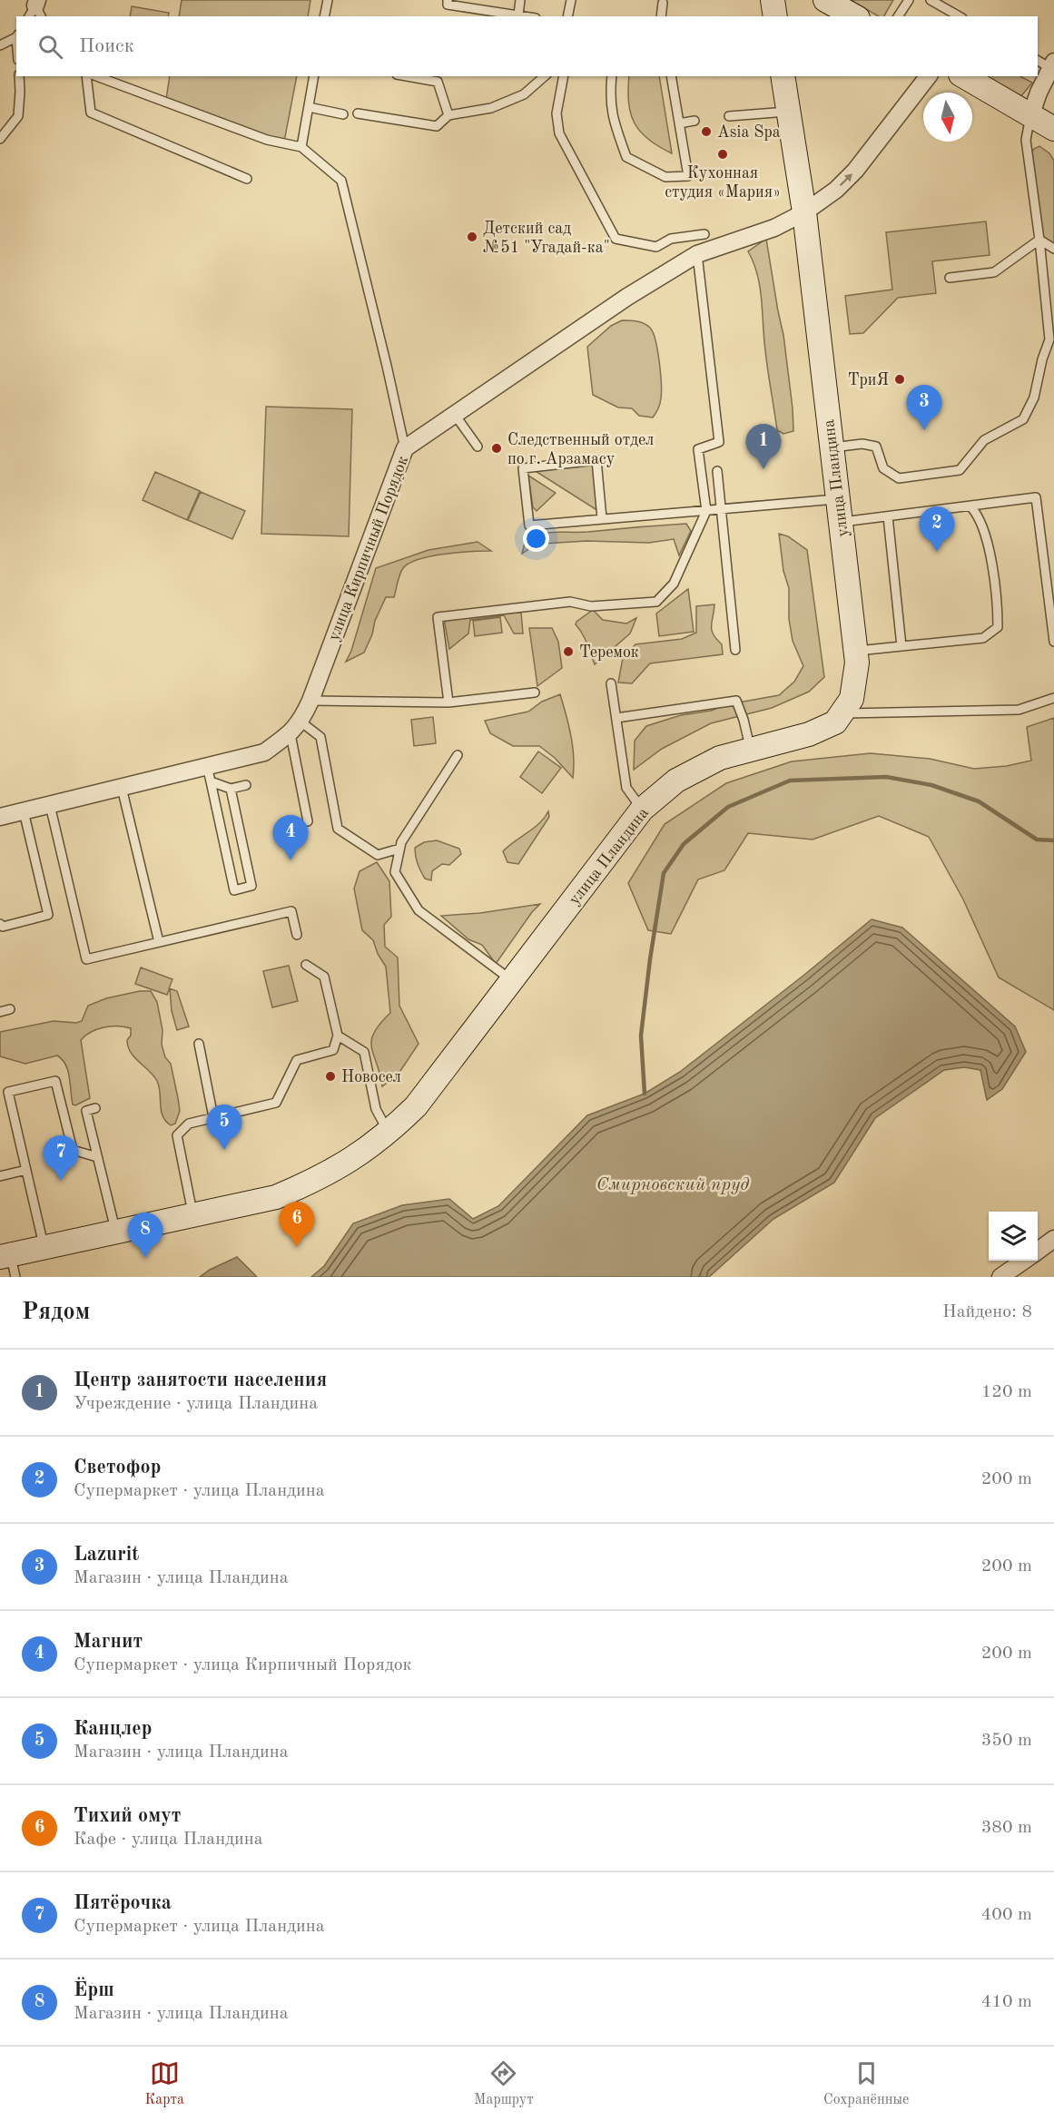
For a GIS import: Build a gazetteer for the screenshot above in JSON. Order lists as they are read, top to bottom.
{
  "streets": {
    "street": ["улица Пландина", "улица Кирпичный Порядок"]
  },
  "crossings": [
    ["улица Пландина", "улица Кирпичный Порядок"]
  ],
  "water": ["Смирновский пруд"],
  "places": [
    "Asia Spa",
    "Кухонная студия «Мария»",
    "Детский сад №51 \"Угадай-ка\"",
    "ТриЯ",
    "Следственный отдел по г. Арзамасу",
    "Теремок",
    "Новосел"
  ],
  "north": "bottom",
  "page": {
    "search": "Поиск",
    "pins": [
      "3",
      "1",
      "2",
      "4",
      "5",
      "7",
      "6",
      "8"
    ],
    "heading": ["Рядом", "Найдено: 8"],
    "list": [
      {
        "mark": "1",
        "name": "Центр занятости населения",
        "note": "Учреждение · улица Пландина",
        "value": "120 m"
      },
      {
        "mark": "2",
        "name": "Светофор",
        "note": "Супермаркет · улица Пландина",
        "value": "200 m"
      },
      {
        "mark": "3",
        "name": "Lazurit",
        "note": "Магазин · улица Пландина",
        "value": "200 m"
      },
      {
        "mark": "4",
        "name": "Магнит",
        "note": "Супермаркет · улица Кирпичный Порядок",
        "value": "200 m"
      },
      {
        "mark": "5",
        "name": "Канцлер",
        "note": "Магазин · улица Пландина",
        "value": "350 m"
      },
      {
        "mark": "6",
        "name": "Тихий омут",
        "note": "Кафе · улица Пландина",
        "value": "380 m"
      },
      {
        "mark": "7",
        "name": "Пятёрочка",
        "note": "Супермаркет · улица Пландина",
        "value": "400 m"
      },
      {
        "mark": "8",
        "name": "Ёрш",
        "note": "Магазин · улица Пландина",
        "value": "410 m"
      }
    ],
    "nav": ["Карта", "Маршрут", "Сохранённые"]
  }
}
